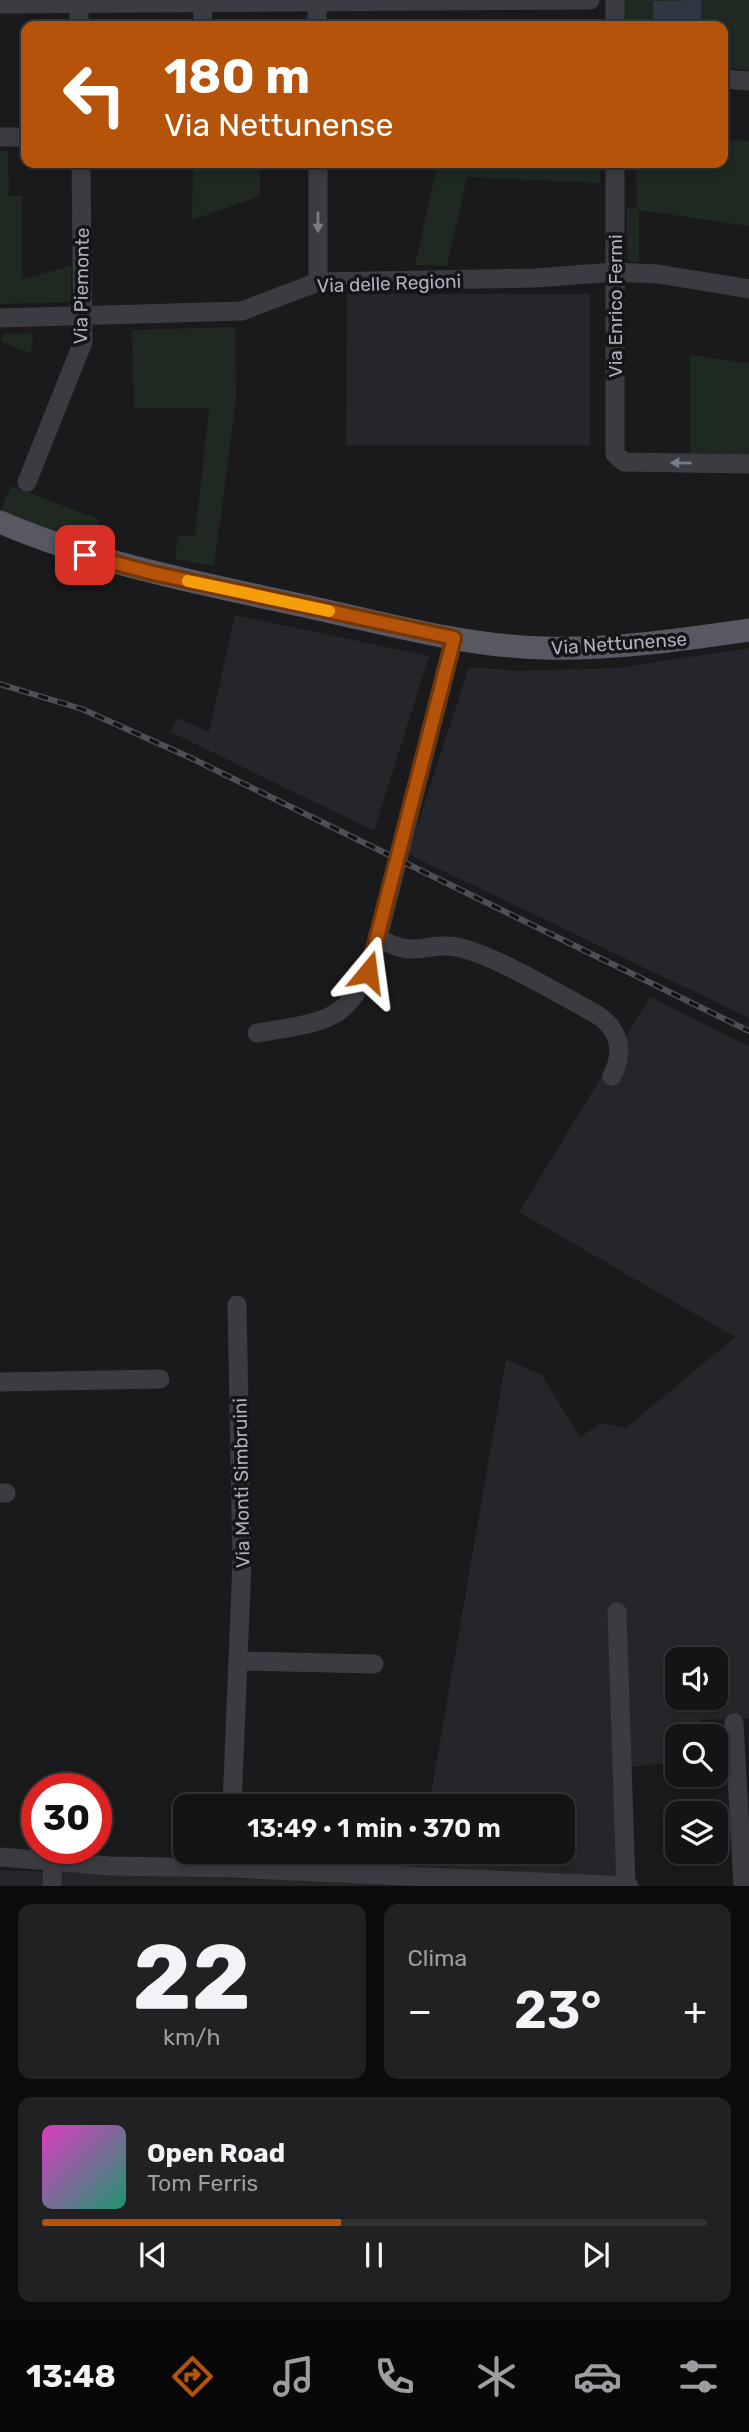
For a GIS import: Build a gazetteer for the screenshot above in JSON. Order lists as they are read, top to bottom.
{
  "streets": {
    "main road": ["Via Nettunense"],
    "street": [
      "Via delle Regioni",
      "Via Piemonte",
      "Via Enrico Fermi",
      "Via Monti Simbruini"
    ]
  },
  "crossings": [
    ["Via delle Regioni", "Via Piemonte"],
    ["Via delle Regioni", "Via Enrico Fermi"]
  ],
  "page": {
    "turn": ["180 m", "Via Nettunense"],
    "limit": "30",
    "trip": "13:49 · 1 min · 370 m",
    "tile": [
      ["22", "km/h"],
      "Clima"
    ],
    "heat": ["−", "23°", "+"],
    "song": ["Open Road", "Tom Ferris"],
    "tabs": "13:48"
  }
}
